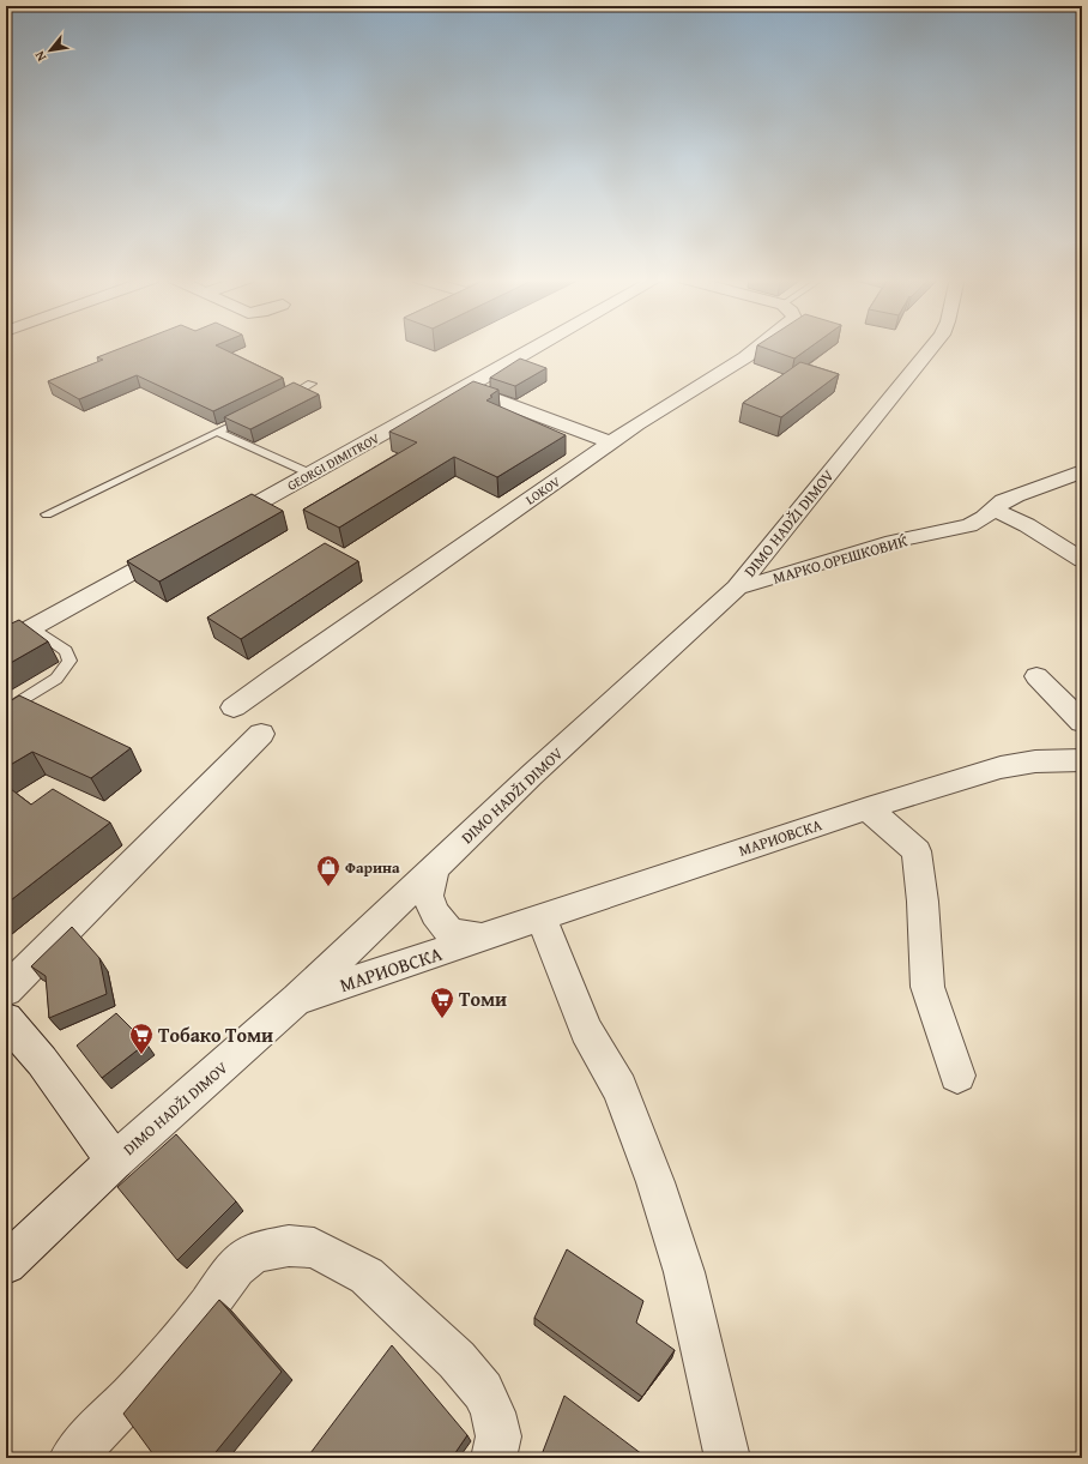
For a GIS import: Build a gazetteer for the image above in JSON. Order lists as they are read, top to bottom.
{
  "streets": {
    "street": [
      "GEORGI DIMITROV",
      "LOKOV",
      "DIMO HADŽI DIMOV",
      "МАРКО ОРЕШКОВИЌ",
      "МАРИОВСКА"
    ]
  },
  "crossings": [
    ["DIMO HADŽI DIMOV", "МАРКО ОРЕШКОВИЌ"],
    ["DIMO HADŽI DIMOV", "МАРИОВСКА"]
  ],
  "places": {
    "shop": ["Фарина"],
    "supermarket": ["Томи", "Тобако Томи"]
  },
  "north": "bottom left"
}
